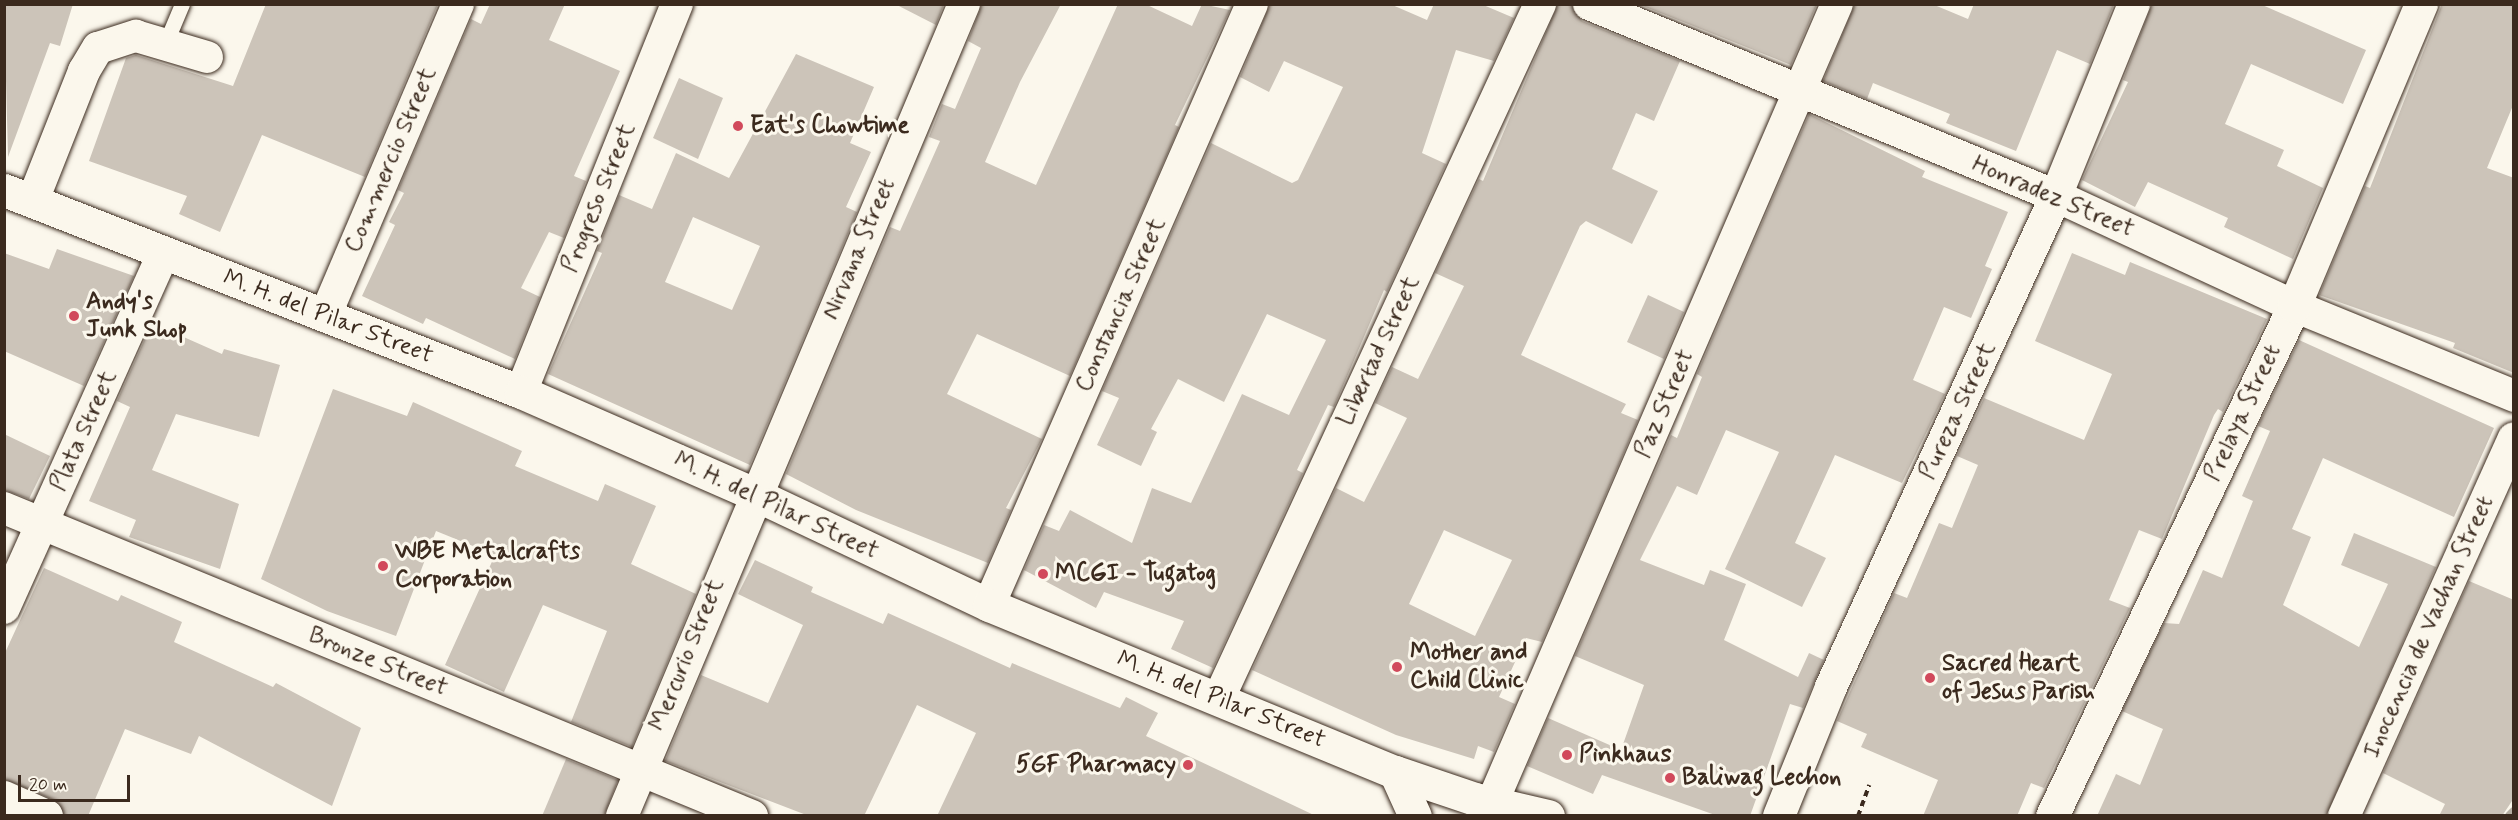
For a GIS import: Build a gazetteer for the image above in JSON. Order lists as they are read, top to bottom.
{
  "streets": {
    "main road": ["M. H. del Pilar Street", "Prelaya Street"],
    "street": [
      "Commercio Street",
      "Honradez Street",
      "Progreso Street",
      "Nirvana Street",
      "Constancia Street",
      "Libertad Street",
      "Paz Street",
      "Pureza Street",
      "Plata Street",
      "Inocencia de Vachan Street",
      "Mercurio Street",
      "Bronze Street"
    ]
  },
  "crossings": [
    ["Commercio Street", "M. H. del Pilar Street"],
    ["Honradez Street", "Paz Street"],
    ["Honradez Street", "Pureza Street"],
    ["Honradez Street", "Prelaya Street"],
    ["Progreso Street", "M. H. del Pilar Street"],
    ["Nirvana Street", "M. H. del Pilar Street"],
    ["Nirvana Street", "Mercurio Street"],
    ["Constancia Street", "M. H. del Pilar Street"],
    ["M. H. del Pilar Street", "Libertad Street"],
    ["M. H. del Pilar Street", "Paz Street"],
    ["M. H. del Pilar Street", "Plata Street"],
    ["M. H. del Pilar Street", "Mercurio Street"],
    ["Plata Street", "Bronze Street"],
    ["Mercurio Street", "Bronze Street"]
  ],
  "places": [
    "Eat's Chowtime",
    "Andy's Junk Shop",
    "WBE Metalcrafts Corporation",
    "MCGI - Tugatog",
    "Mother and Child Clinic",
    "Sacred Heart of Jesus Parish",
    "Pinkhaus",
    "5GF Pharmacy",
    "Baliwag Lechon"
  ],
  "scale_bar": "20 m"
}
